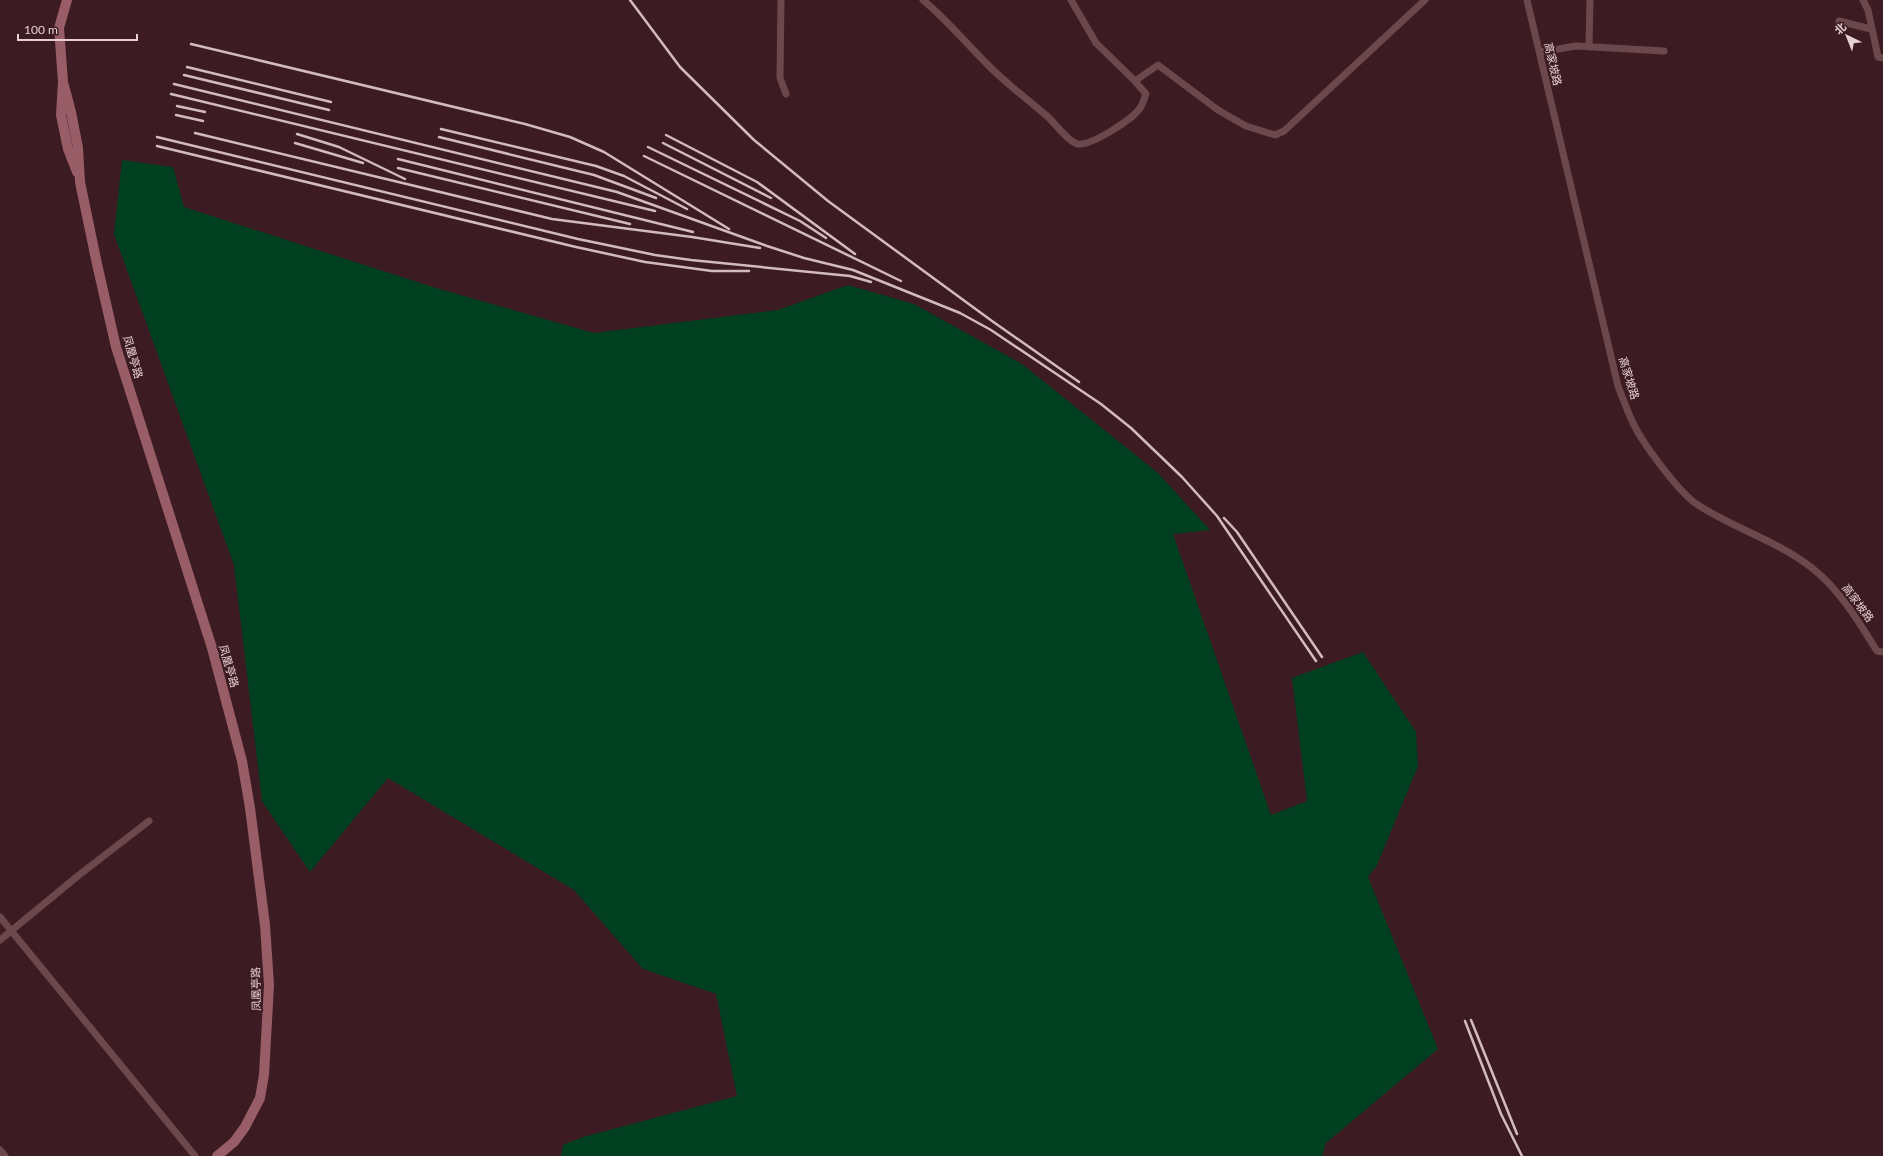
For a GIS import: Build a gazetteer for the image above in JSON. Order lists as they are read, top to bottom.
{
  "streets": {
    "street": ["高家坡路", "凤凰亭路"]
  },
  "scale_bar": "100 m",
  "north": "top left"
}
